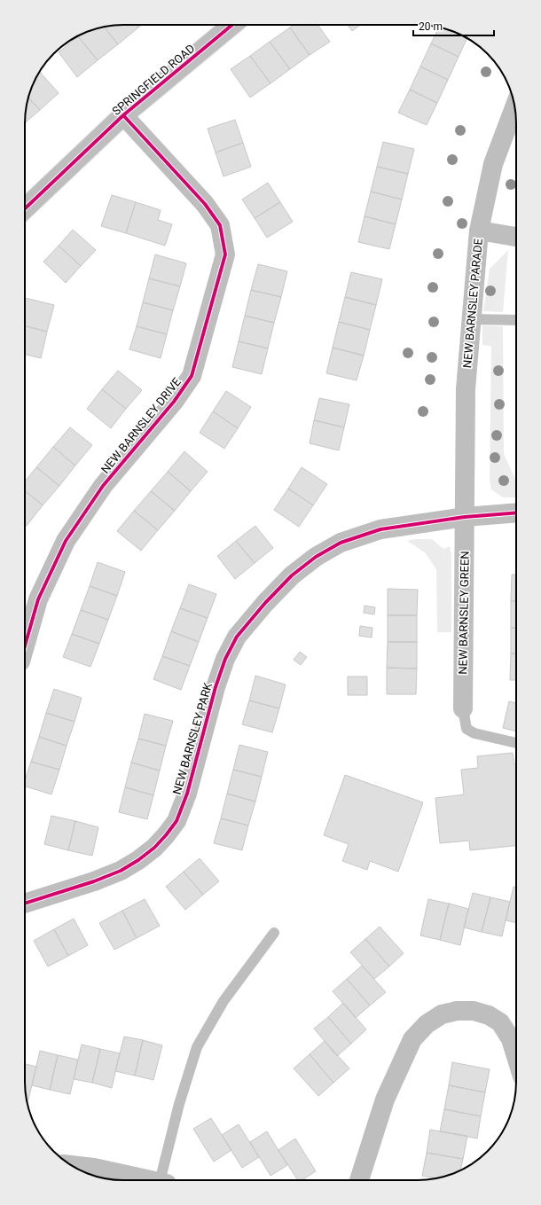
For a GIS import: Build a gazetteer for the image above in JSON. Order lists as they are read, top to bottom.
{
  "streets": {
    "main road": [
      "SPRINGFIELD ROAD",
      "NEW BARNSLEY PARADE",
      "NEW BARNSLEY DRIVE",
      "NEW BARNSLEY GREEN",
      "NEW BARNSLEY PARK"
    ]
  },
  "crossings": [
    ["SPRINGFIELD ROAD", "NEW BARNSLEY DRIVE"],
    ["NEW BARNSLEY PARADE", "NEW BARNSLEY GREEN"],
    ["NEW BARNSLEY PARADE", "NEW BARNSLEY PARK"],
    ["NEW BARNSLEY GREEN", "NEW BARNSLEY PARK"]
  ],
  "scale_bar": "20 m"
}
